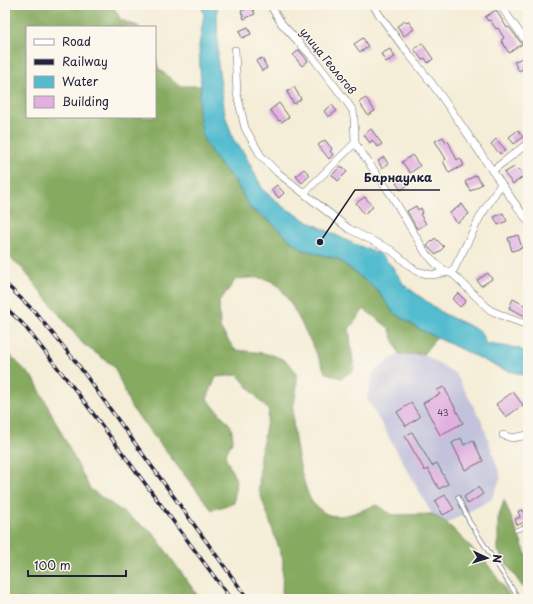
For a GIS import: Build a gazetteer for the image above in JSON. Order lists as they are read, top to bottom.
{
  "streets": {
    "street": ["улица Геологов"]
  },
  "places": ["Барнаулка"],
  "house_numbers": ["43"],
  "legend": [
    "Road",
    "Railway",
    "Water",
    "Building"
  ],
  "scale_bar": "100 m",
  "north": "right"
}
